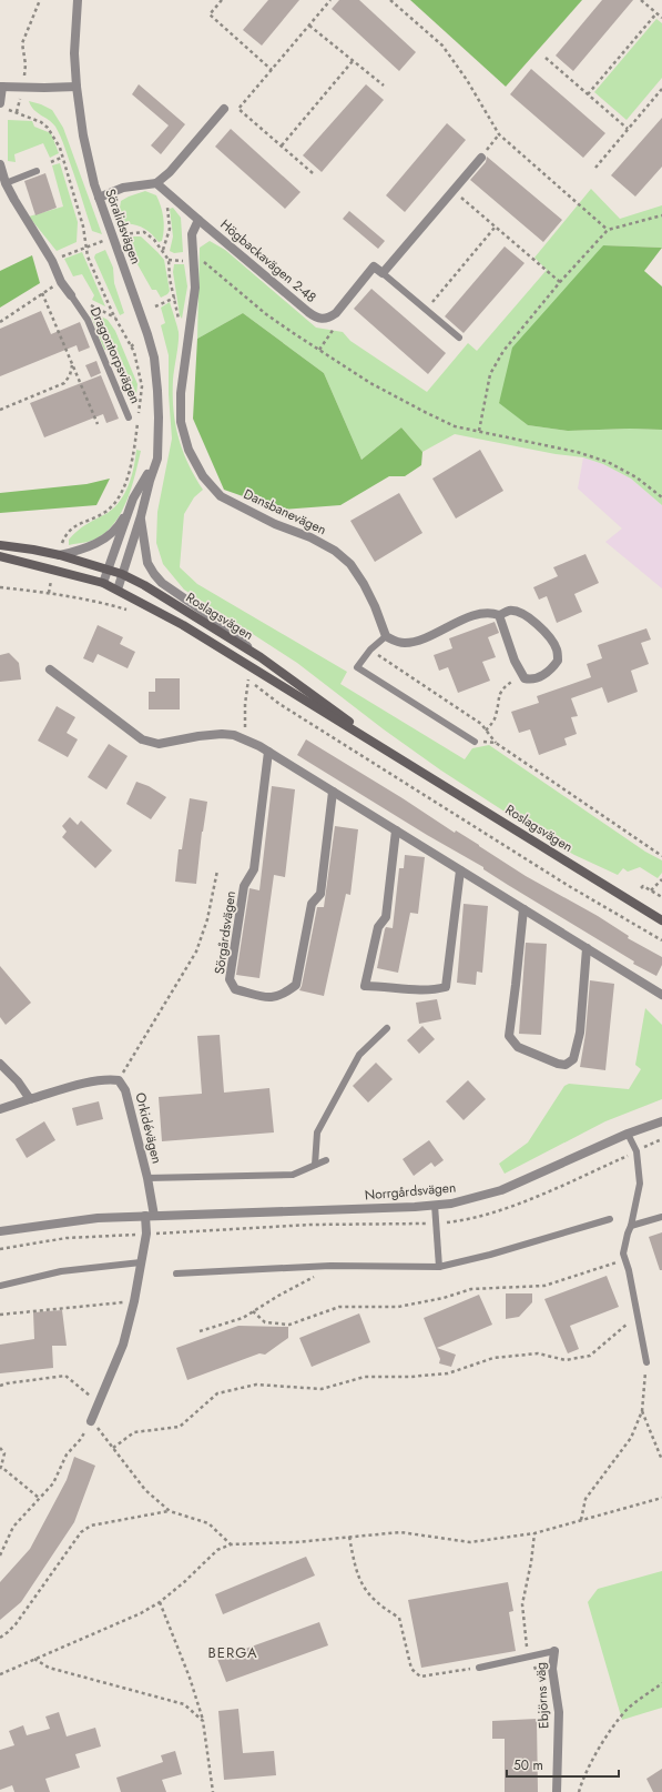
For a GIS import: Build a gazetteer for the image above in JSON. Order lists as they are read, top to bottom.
{
  "streets": {
    "main road": ["Roslagsvägen"],
    "street": [
      "Söralidsvägen",
      "Högbackavägen 2-48",
      "Dragontorpsvägen",
      "Dansbanevägen",
      "Sörgårdsvägen",
      "Orkidévägen",
      "Norrgårdsvägen",
      "Ebjörns väg"
    ]
  },
  "crossings": [
    ["Söralidsvägen", "Roslagsvägen"],
    ["Högbackavägen 2-48", "Dansbanevägen"],
    ["Orkidévägen", "Norrgårdsvägen"]
  ],
  "districts": ["BERGA"],
  "scale_bar": "50 m"
}
